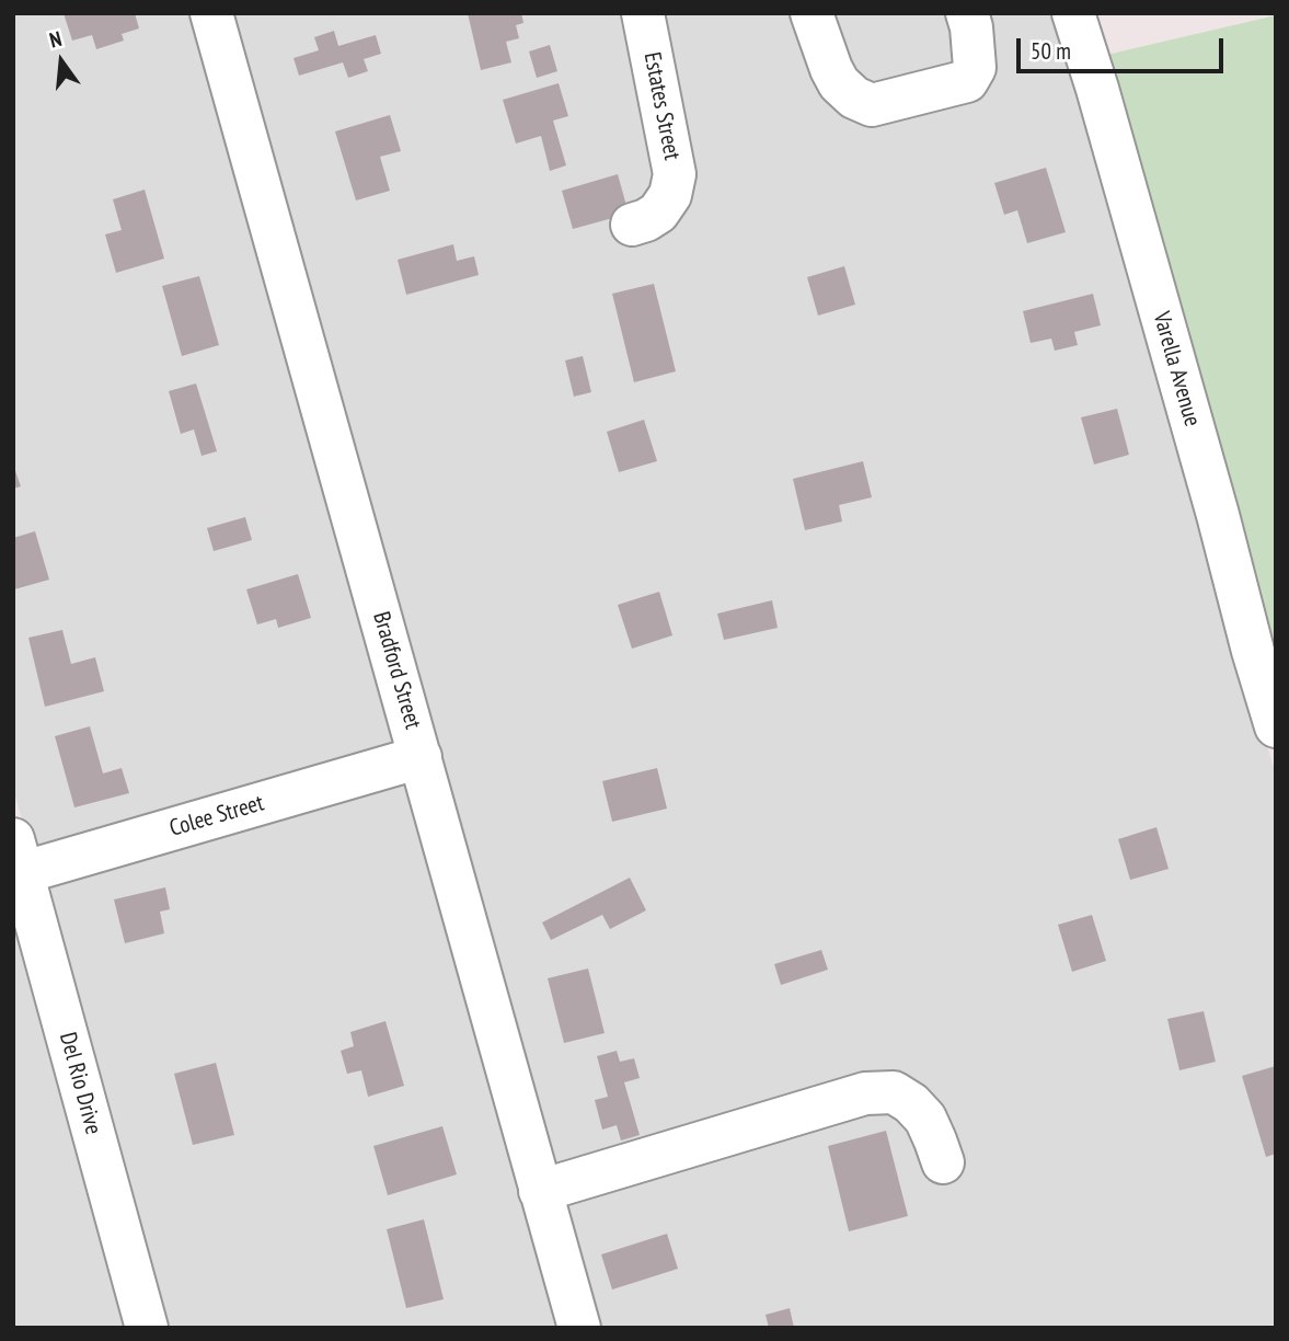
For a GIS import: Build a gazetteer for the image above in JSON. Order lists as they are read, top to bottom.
{
  "streets": {
    "street": [
      "Estates Street",
      "Varella Avenue",
      "Bradford Street",
      "Colee Street",
      "Del Rio Drive"
    ]
  },
  "crossings": [
    ["Bradford Street", "Colee Street"],
    ["Colee Street", "Del Rio Drive"]
  ],
  "scale_bar": "50 m",
  "north": "top"
}
